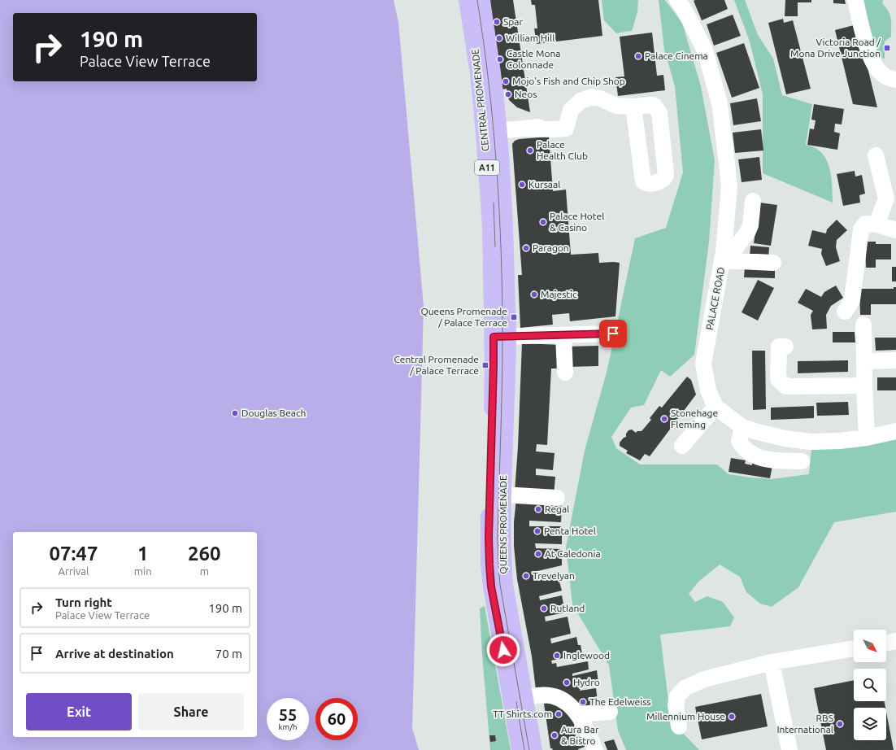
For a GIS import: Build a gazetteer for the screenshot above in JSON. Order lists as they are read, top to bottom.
{
  "streets": {
    "main road": ["CENTRAL PROMENADE", "A11", "QUEENS PROMENADE"],
    "street": ["PALACE ROAD"]
  },
  "crossings": [
    ["CENTRAL PROMENADE", "QUEENS PROMENADE"]
  ],
  "places": {
    "other": [
      "Spar",
      "William Hill",
      "Palace Cinema",
      "Castle Mona Colonnade",
      "Mojo's Fish and Chip Shop",
      "Neos",
      "Palace Health Club",
      "Kursaal",
      "Palace Hotel & Casino",
      "Paragon",
      "Majestic",
      "Douglas Beach",
      "Stonehage Fleming",
      "Regal",
      "Penta Hotel",
      "At Caledonia",
      "Trevelyan",
      "Rutland",
      "Inglewood",
      "Hydro",
      "The Edelweiss",
      "TT Shirts.com",
      "Millennium House",
      "RBS International",
      "Aura Bar & Bistro"
    ],
    "transit": ["Victoria Road / Mona Drive Junction", "Queens Promenade / Palace Terrace", "Central Promenade / Palace Terrace"]
  },
  "north": "bottom right",
  "page": {
    "turn": ["190 m", "Palace View Terrace"],
    "eta": [
      "07:47",
      "Arrival",
      "1",
      "min",
      "260",
      "m"
    ],
    "list": [
      {
        "name": "Turn right",
        "note": "Palace View Terrace",
        "value": "190 m"
      },
      {
        "name": "Arrive at destination",
        "value": "70 m"
      }
    ],
    "buttons": ["Exit", "Share"],
    "speed": "55 km/h",
    "limit": "60"
  }
}
